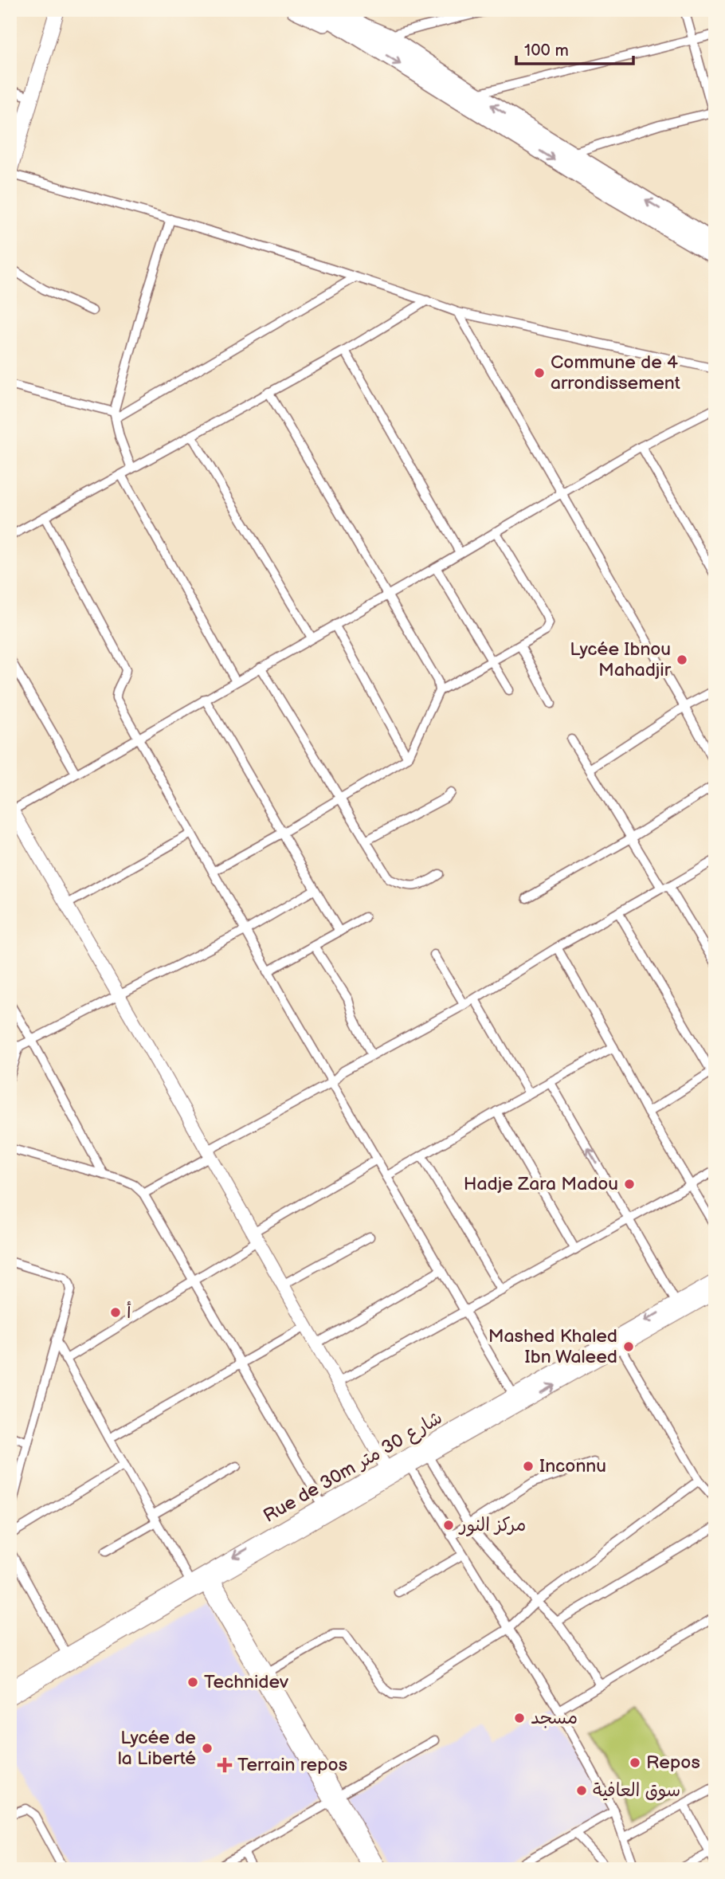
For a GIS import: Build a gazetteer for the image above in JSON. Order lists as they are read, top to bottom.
{
  "streets": {
    "street": ["Rue de 30m شارع 30 متر"]
  },
  "places": {
    "other": [
      "Commune de 4 arrondissement",
      "Lycée Ibnou Mahadjir",
      "Hadje Zara Madou",
      "أ",
      "Mashed Khaled Ibn Waleed",
      "Inconnu",
      "مركز النور",
      "Technidev",
      "مسجد",
      "Lycée de la Liberté",
      "Repos",
      "سوق العافية"
    ],
    "health": ["Terrain repos"]
  },
  "scale_bar": "100 m"
}
